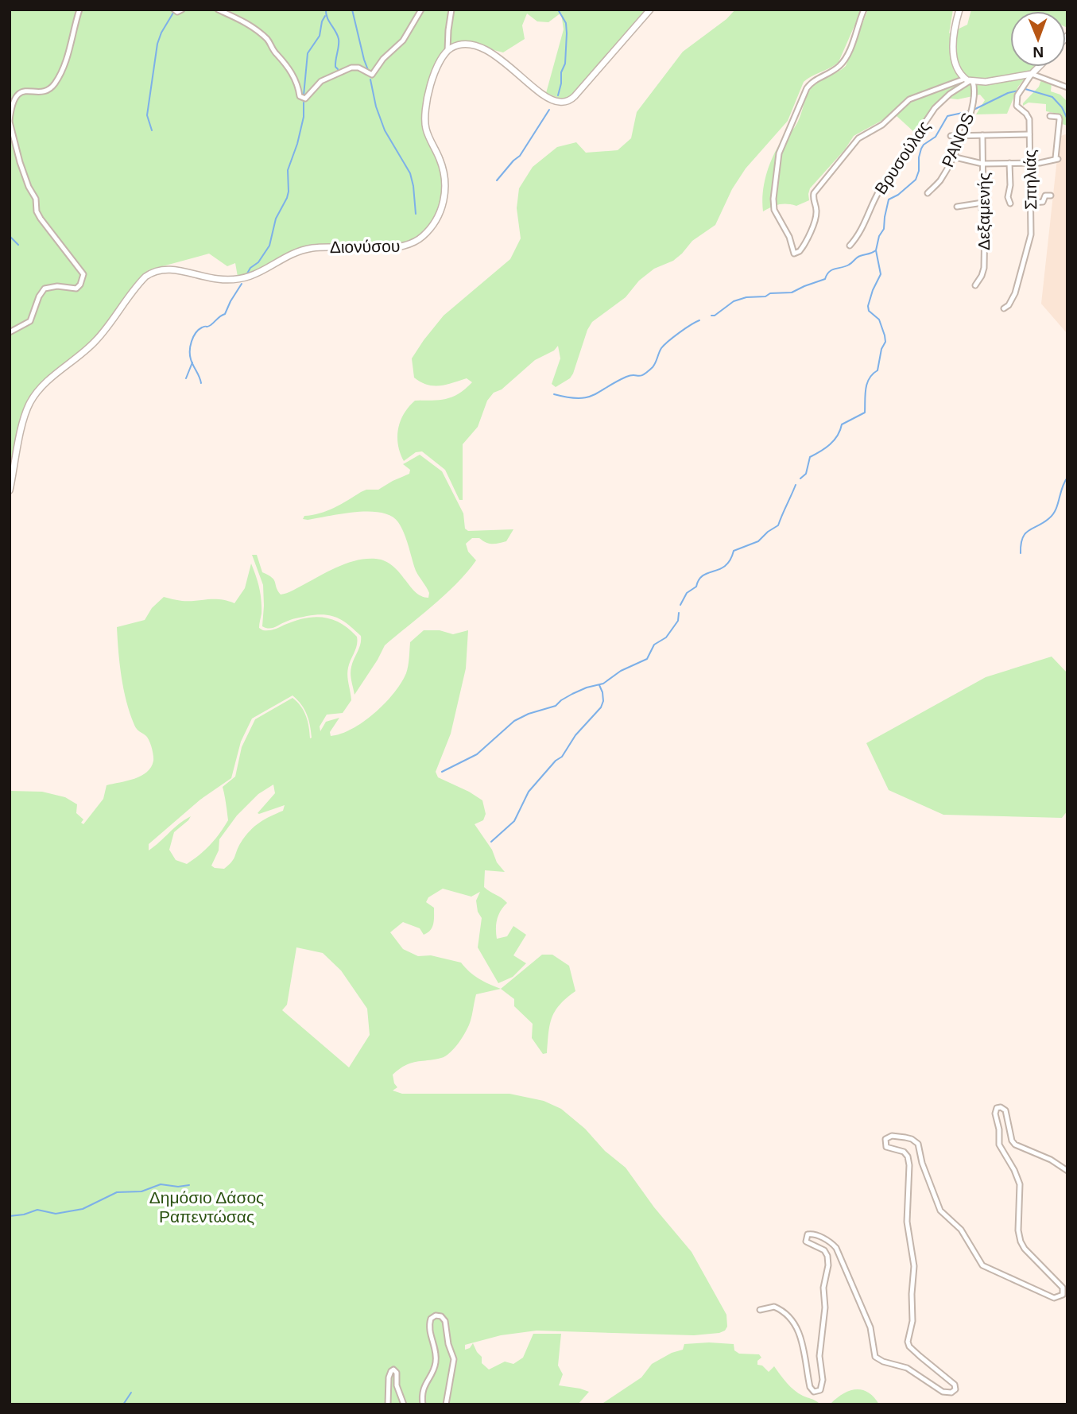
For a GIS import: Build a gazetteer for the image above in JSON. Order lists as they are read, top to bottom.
{
  "streets": {
    "main road": ["Διονύσου"],
    "street": [
      "PANOS",
      "Βρυσούλας",
      "Σπηλιάς",
      "Δεξαμενής"
    ]
  },
  "crossings": [
    ["PANOS", "Βρυσούλας"]
  ],
  "parks": ["Δημόσιο Δάσος Ραπεντώσας"],
  "north": "bottom"
}
